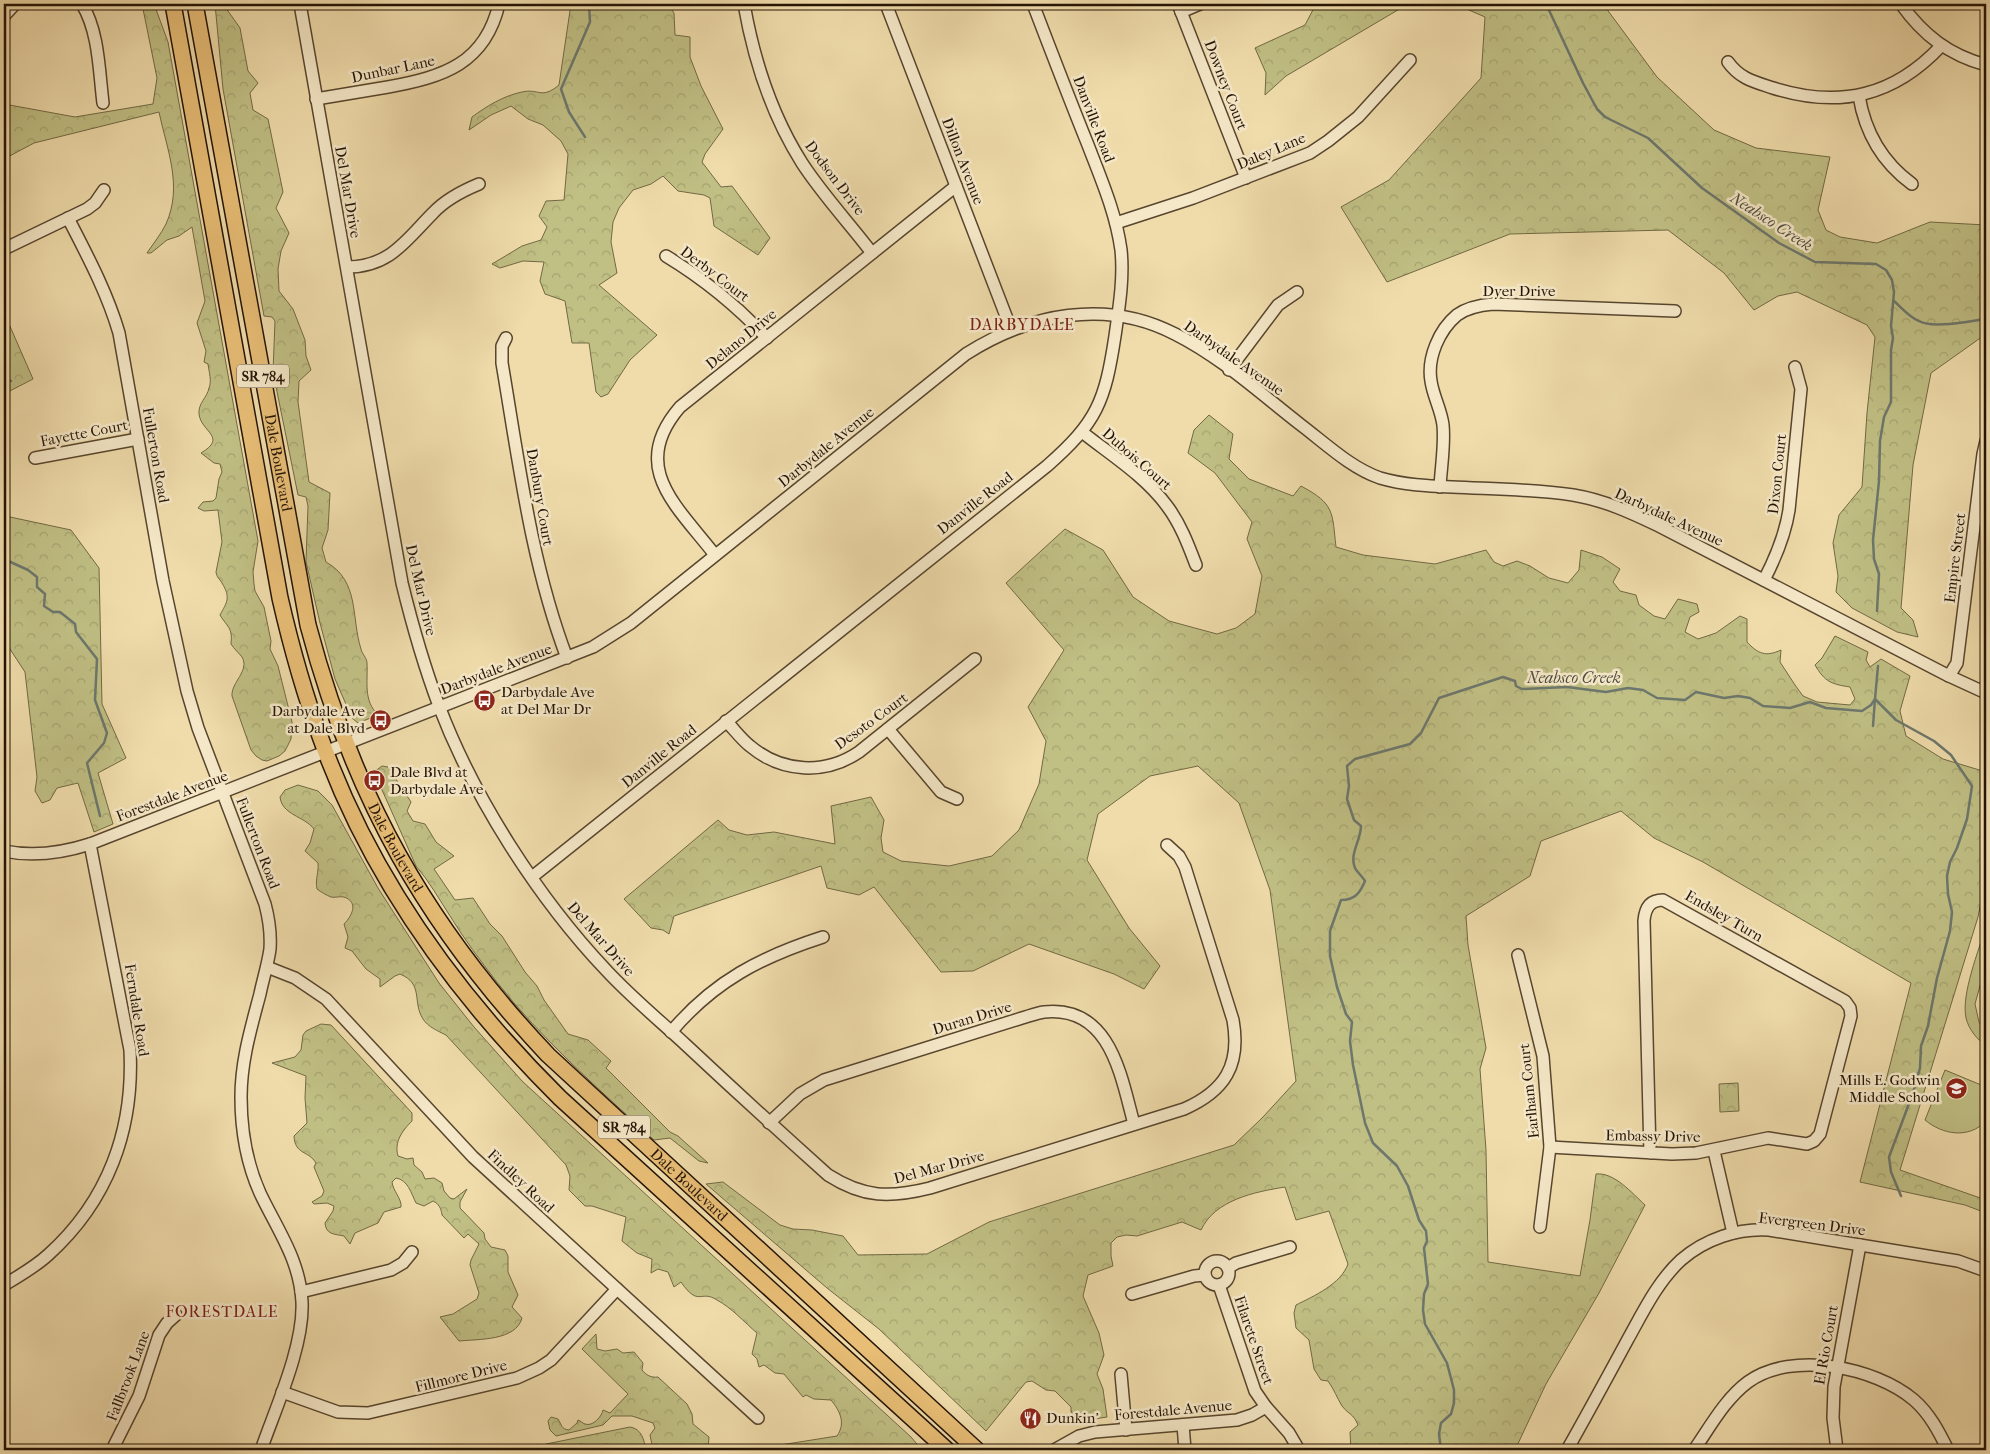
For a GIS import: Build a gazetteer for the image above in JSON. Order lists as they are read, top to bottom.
{
  "streets": {
    "main road": ["SR 784", "Dale Boulevard"],
    "street": [
      "Dunbar Lane",
      "Downey Court",
      "Danville Road",
      "Daley Lane",
      "Dillon Avenue",
      "Dodson Drive",
      "Del Mar Drive",
      "Derby Court",
      "Dyer Drive",
      "Delano Drive",
      "Darbydale Avenue",
      "Fayette Court",
      "Fullerton Road",
      "Dubois Court",
      "Dixon Court",
      "Danbury Court",
      "Empire Street",
      "Desoto Court",
      "Forestdale Avenue",
      "Endsley Turn",
      "Ferndale Road",
      "Duran Drive",
      "Earlham Court",
      "Embassy Drive",
      "Findley Road",
      "Evergreen Drive",
      "Filarete Street",
      "El Rio Court",
      "Fallbrook Lane",
      "Fillmore Drive"
    ]
  },
  "crossings": [
    ["Dunbar Lane", "Del Mar Drive"],
    ["Downey Court", "Daley Lane"],
    ["Danville Road", "Daley Lane"],
    ["Danville Road", "Del Mar Drive"],
    ["Danville Road", "Darbydale Avenue"],
    ["Danville Road", "Dubois Court"],
    ["Danville Road", "Desoto Court"],
    ["Dillon Avenue", "Delano Drive"],
    ["Dillon Avenue", "Darbydale Avenue"],
    ["Dodson Drive", "Delano Drive"],
    ["Del Mar Drive", "Darbydale Avenue"],
    ["Del Mar Drive", "Duran Drive"],
    ["Derby Court", "Delano Drive"],
    ["Dyer Drive", "Darbydale Avenue"],
    ["Delano Drive", "Darbydale Avenue"],
    ["Darbydale Avenue", "Dale Boulevard"],
    ["Darbydale Avenue", "Dixon Court"],
    ["Darbydale Avenue", "Danbury Court"],
    ["Darbydale Avenue", "Empire Street"],
    ["Darbydale Avenue", "Forestdale Avenue"],
    ["Fayette Court", "Fullerton Road"],
    ["Fullerton Road", "Forestdale Avenue"],
    ["Fullerton Road", "Findley Road"],
    ["Fullerton Road", "Fillmore Drive"],
    ["Dale Boulevard", "Forestdale Avenue"],
    ["Forestdale Avenue", "Ferndale Road"],
    ["Forestdale Avenue", "Filarete Street"],
    ["Endsley Turn", "Embassy Drive"],
    ["Earlham Court", "Embassy Drive"],
    ["Findley Road", "Fillmore Drive"],
    ["Evergreen Drive", "El Rio Court"]
  ],
  "districts": ["DARBYDALE", "FORESTDALE"],
  "water": ["Neabsco Creek"],
  "places": {
    "bus stop": ["Darbydale Ave at Del Mar Dr", "Darbydale Ave at Dale Blvd", "Dale Blvd at Darbydale Ave"],
    "school or university": ["Mills E. Godwin Middle School"],
    "restaurant": ["Dunkin'"]
  }
}
